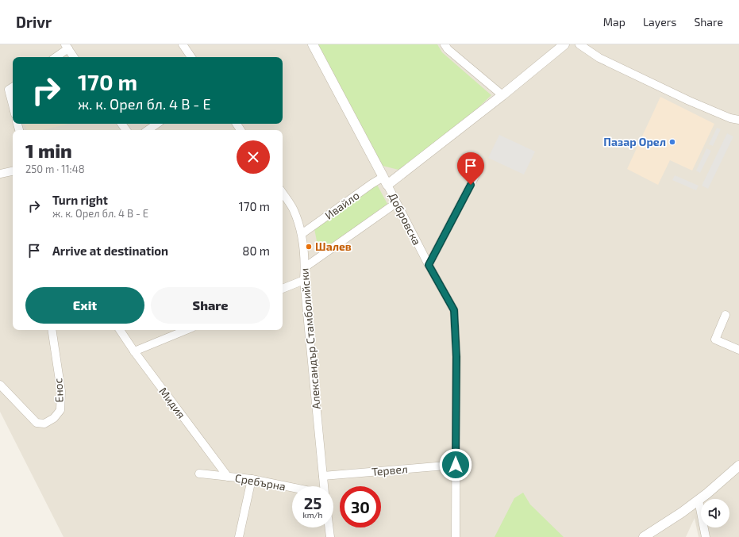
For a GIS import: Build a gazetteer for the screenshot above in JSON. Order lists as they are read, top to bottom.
{
  "streets": {
    "street": [
      "Ивайло",
      "Добровска",
      "Александър Стамболийски",
      "Енос",
      "Мидия",
      "Тервел",
      "Сребърна"
    ]
  },
  "crossings": [
    ["Ивайло", "Добровска"],
    ["Ивайло", "Александър Стамболийски"],
    ["Добровска", "Тервел"],
    ["Александър Стамболийски", "Тервел"],
    ["Мидия", "Сребърна"]
  ],
  "places": ["Пазар Орел", "Шалев"],
  "page": {
    "header": "Drivr",
    "nav": ["Map", "Layers", "Share"],
    "turn": ["170 m", "ж. к. Орел бл. 4 В - Е"],
    "heading": ["1 min", "250 m · 11:48"],
    "list": [
      {
        "name": "Turn right",
        "note": "ж. к. Орел бл. 4 В - Е",
        "value": "170 m"
      },
      {
        "name": "Arrive at destination",
        "value": "80 m"
      }
    ],
    "buttons": ["Exit", "Share"],
    "speed": "25 km/h",
    "limit": "30"
  }
}
